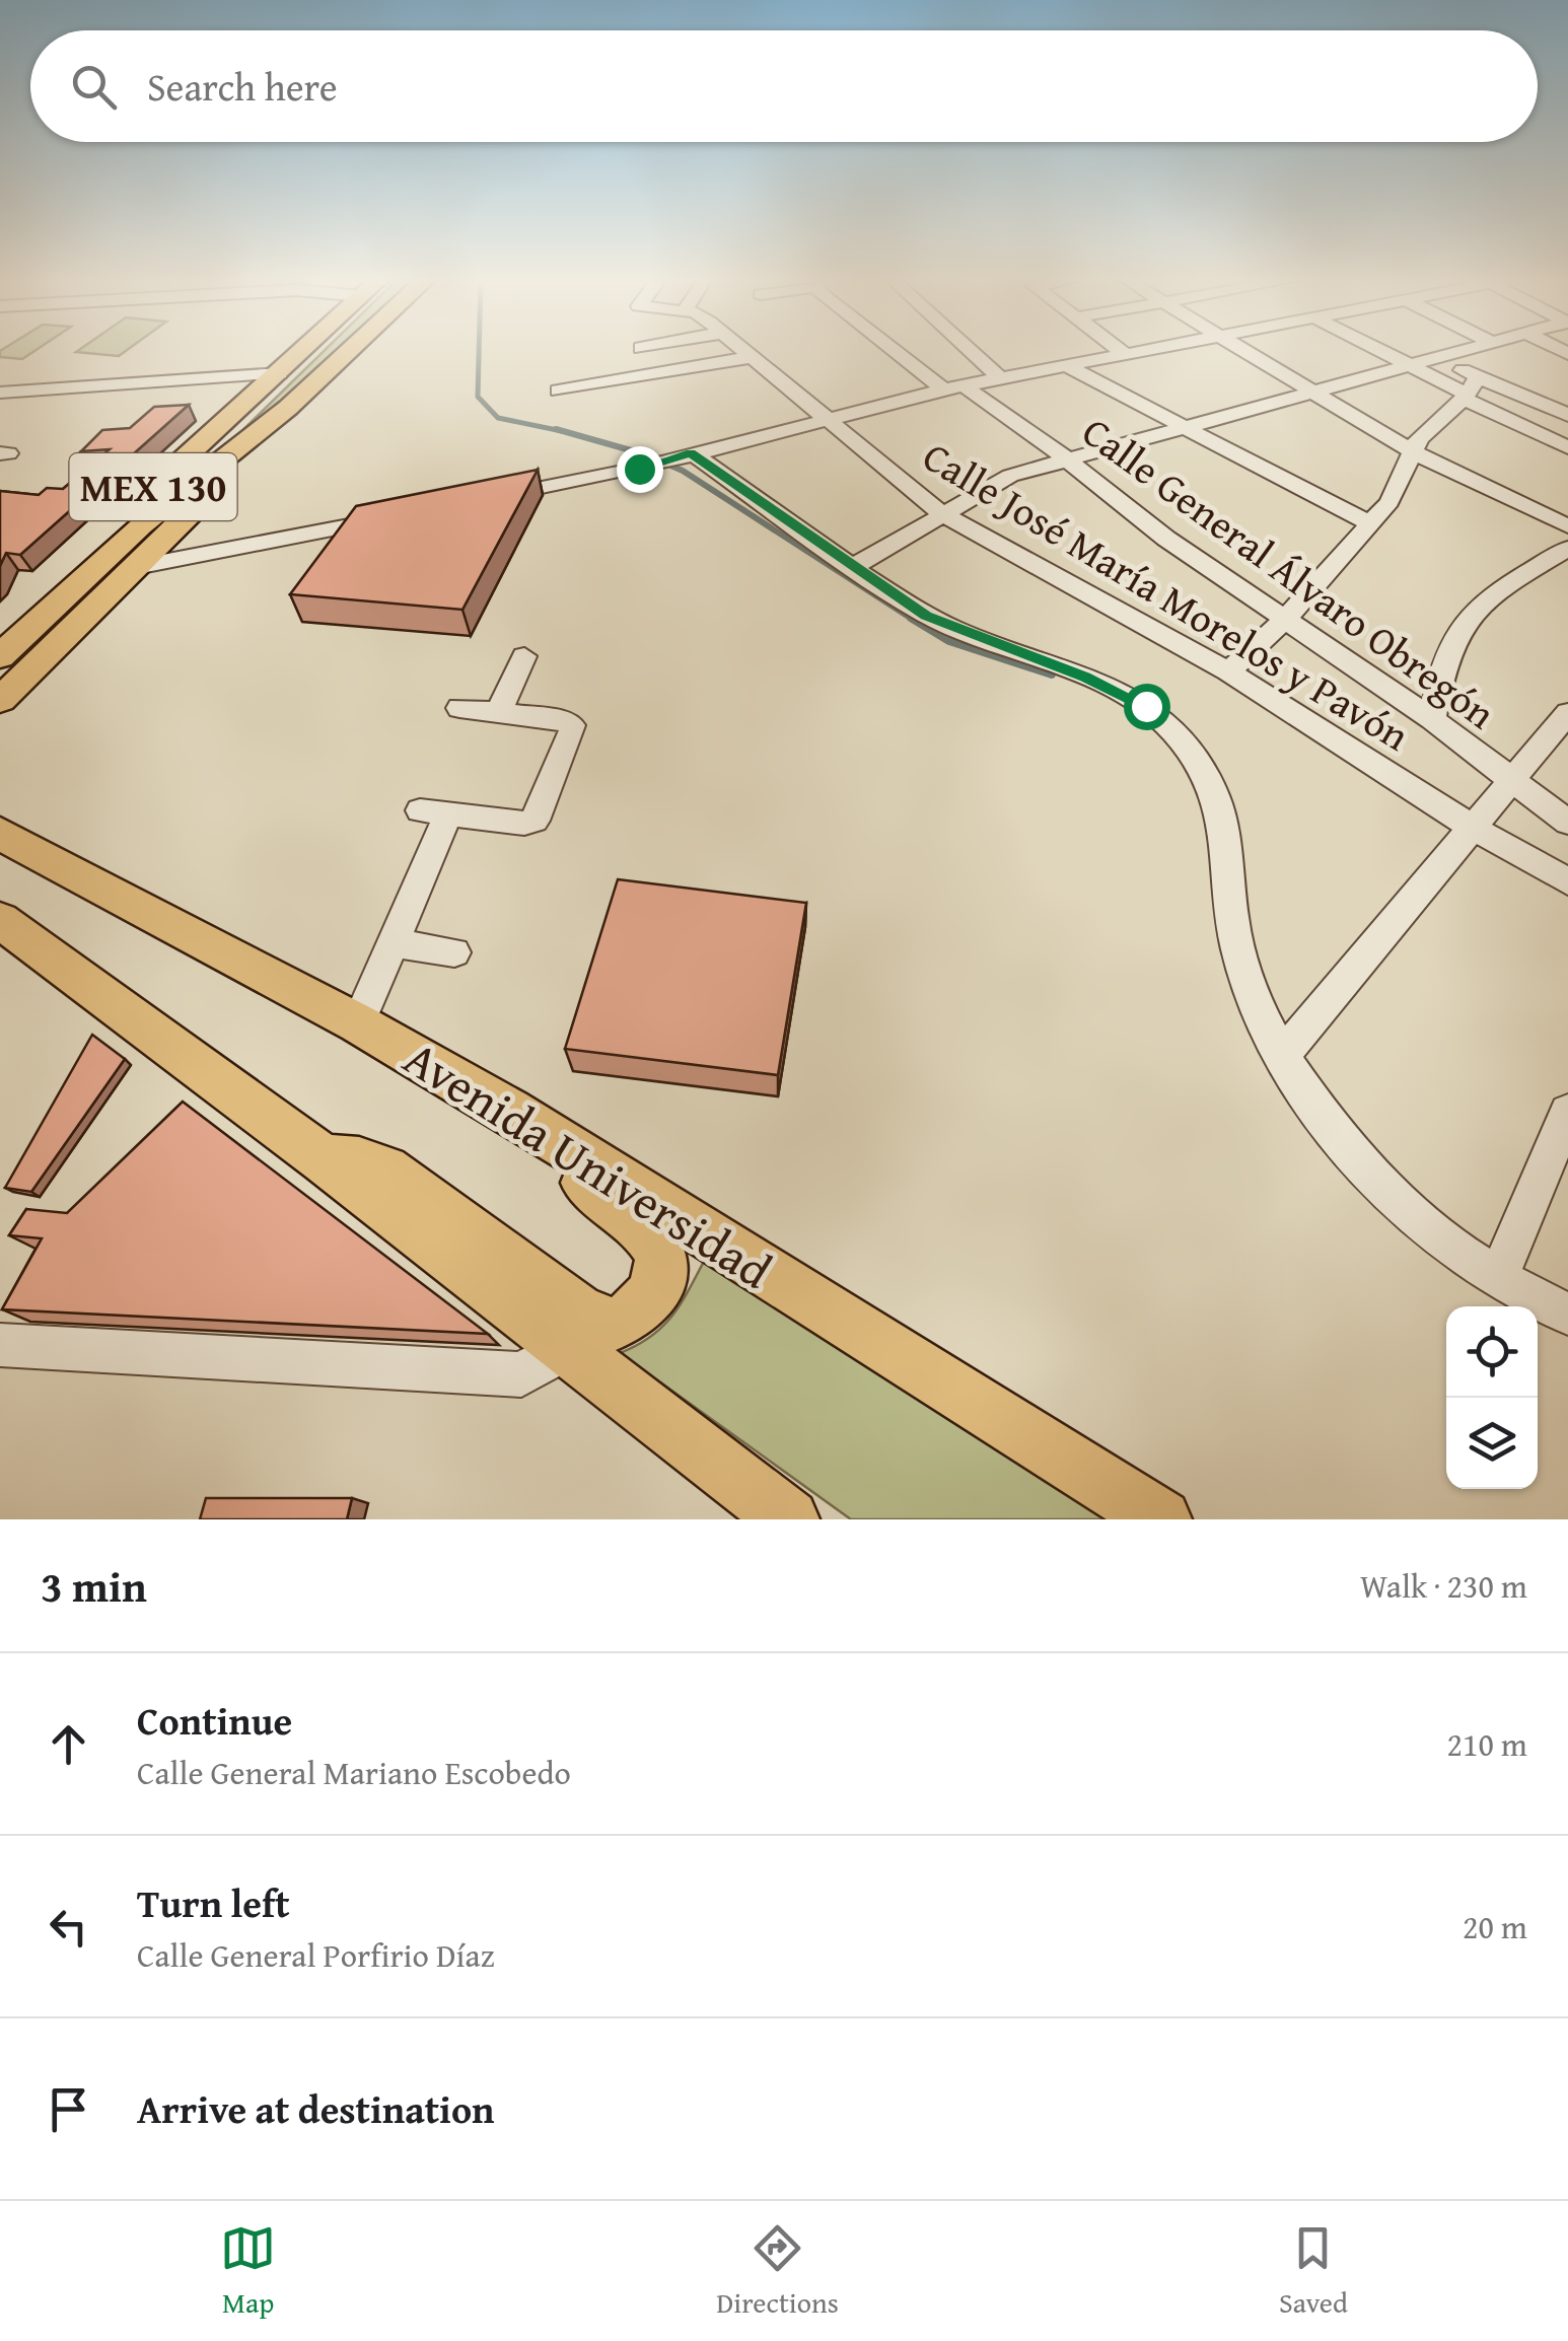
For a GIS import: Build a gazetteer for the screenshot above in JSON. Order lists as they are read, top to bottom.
{
  "streets": {
    "main road": ["MEX 130", "Avenida Universidad"],
    "street": ["Calle General Álvaro Obregón", "Calle José María Morelos y Pavón"]
  },
  "page": {
    "search": "Search here",
    "heading": ["3 min", "Walk · 230 m"],
    "list": [
      ["Continue", "Calle General Mariano Escobedo", "210 m"],
      ["Turn left", "Calle General Porfirio Díaz", "20 m"],
      "Arrive at destination"
    ],
    "nav": ["Map", "Directions", "Saved"]
  }
}
